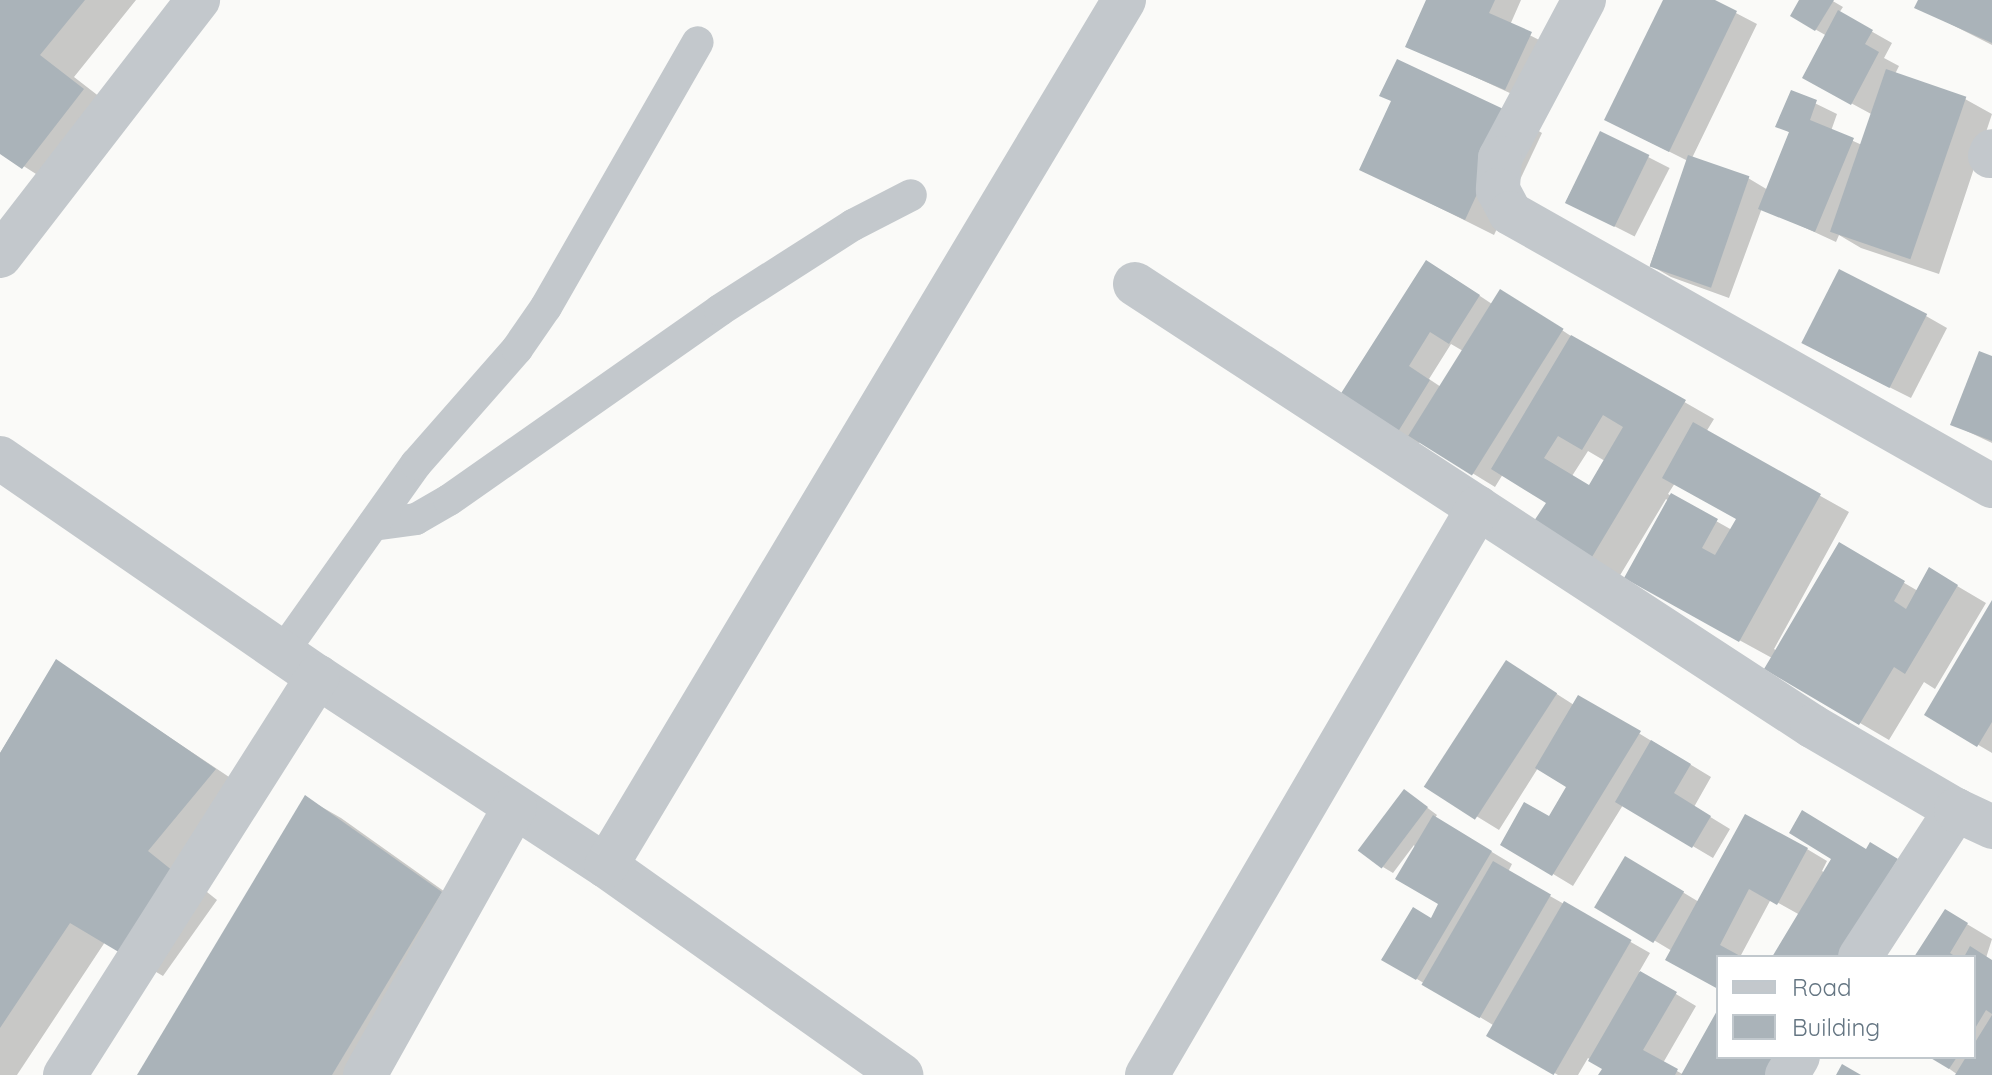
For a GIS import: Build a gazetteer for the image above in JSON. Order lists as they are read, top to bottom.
{
  "legend": ["Road", "Building"]
}
